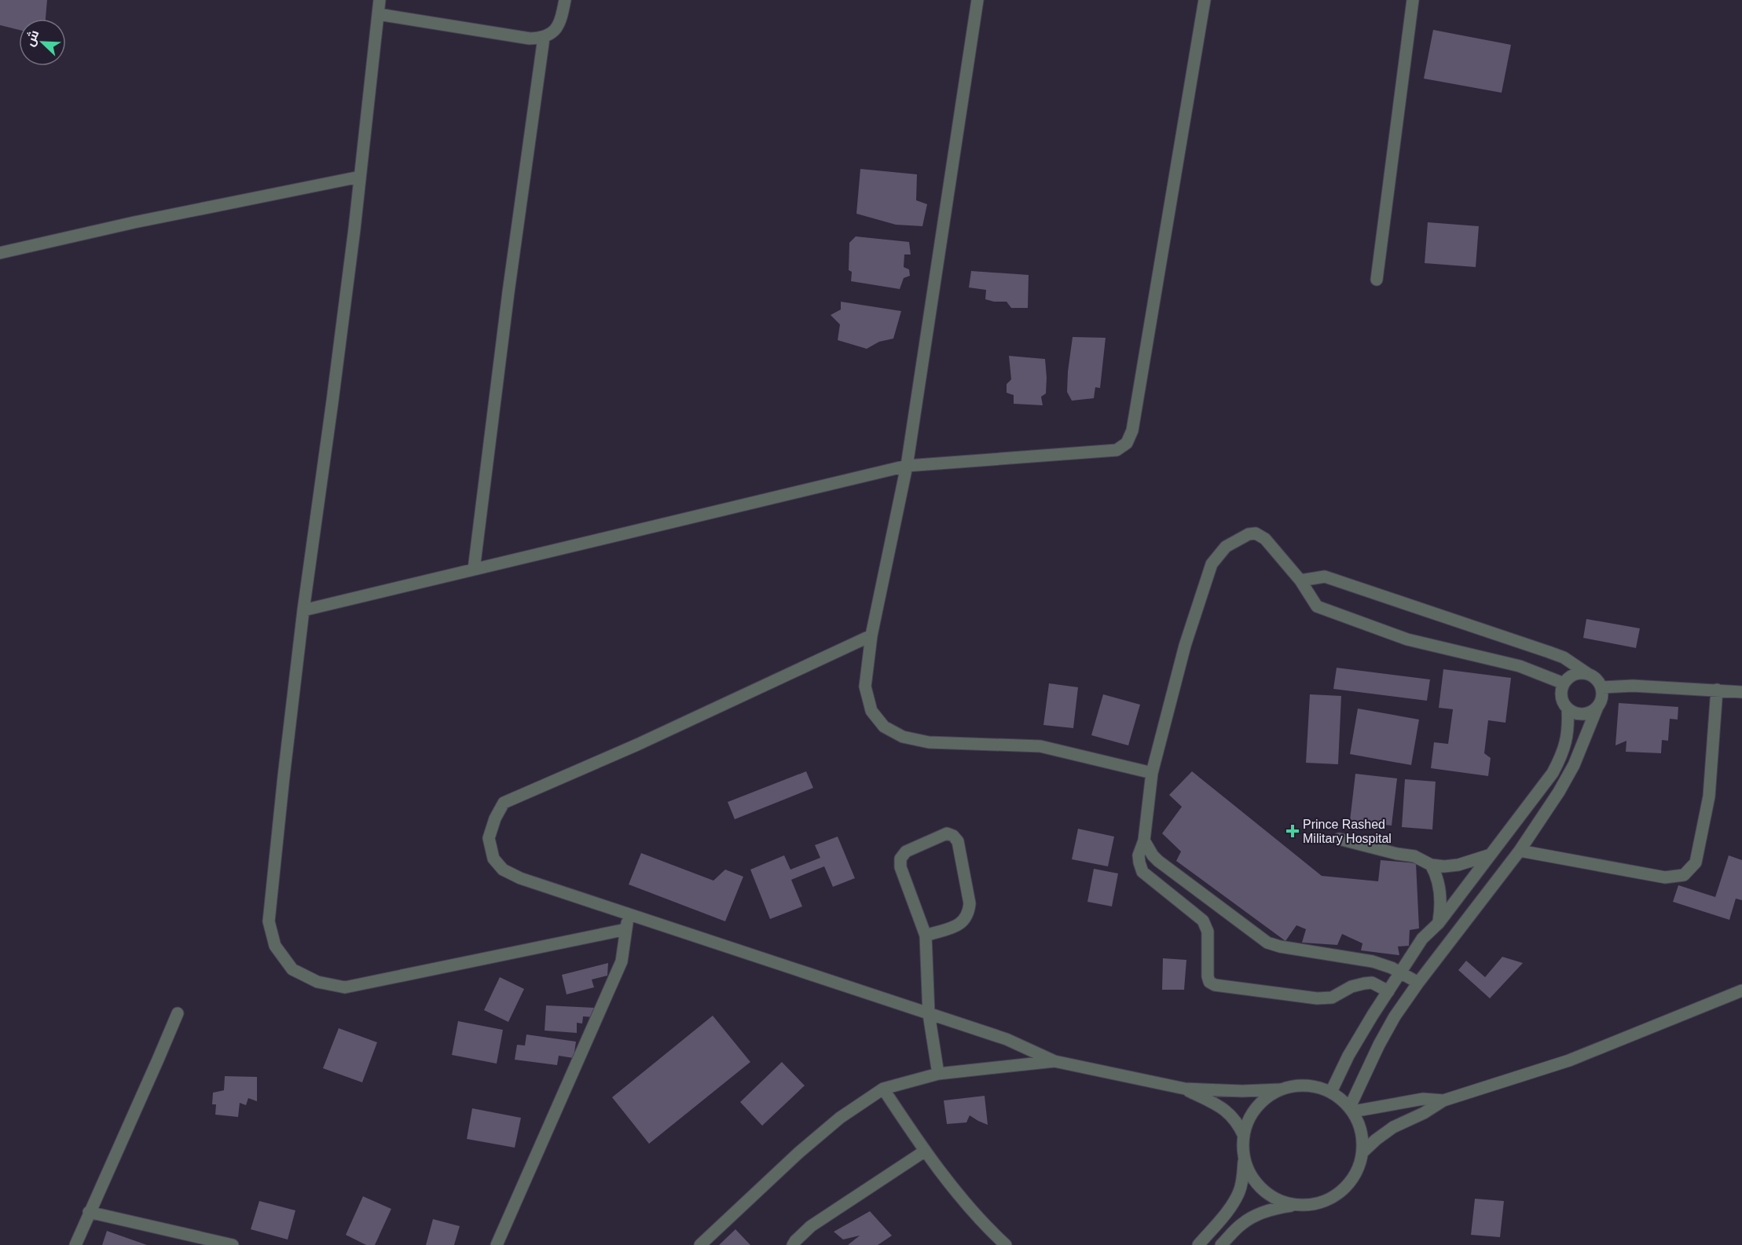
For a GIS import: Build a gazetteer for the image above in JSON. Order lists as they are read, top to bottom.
{
  "places": {
    "health": ["Prince Rashed Military Hospital"]
  },
  "north": "top left"
}
